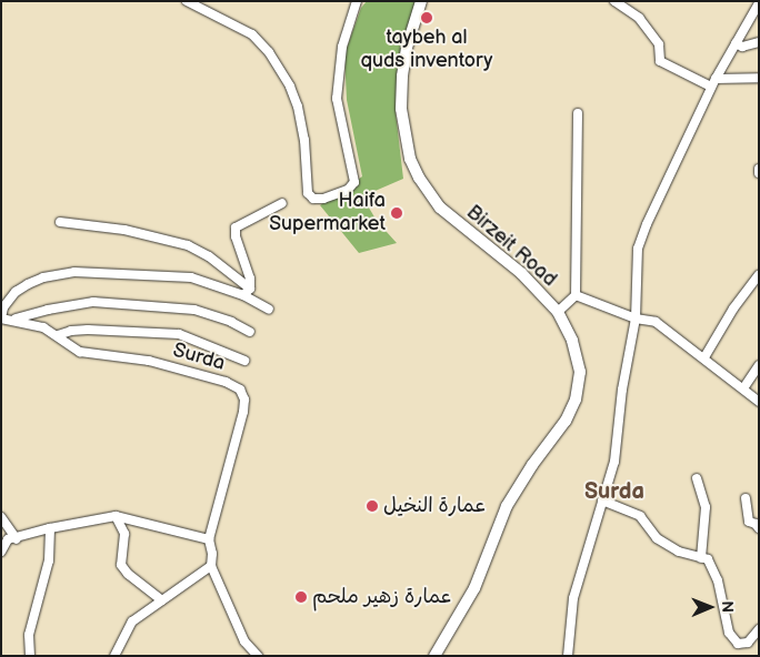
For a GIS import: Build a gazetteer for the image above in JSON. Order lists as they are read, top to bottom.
{
  "streets": {
    "main road": ["Birzeit Road"],
    "street": ["Surda"]
  },
  "districts": ["Surda"],
  "places": [
    "taybeh al quds inventory",
    "Haifa Supermarket",
    "عمارة النخيل",
    "عمارة زهير ملحم"
  ],
  "north": "right"
}
